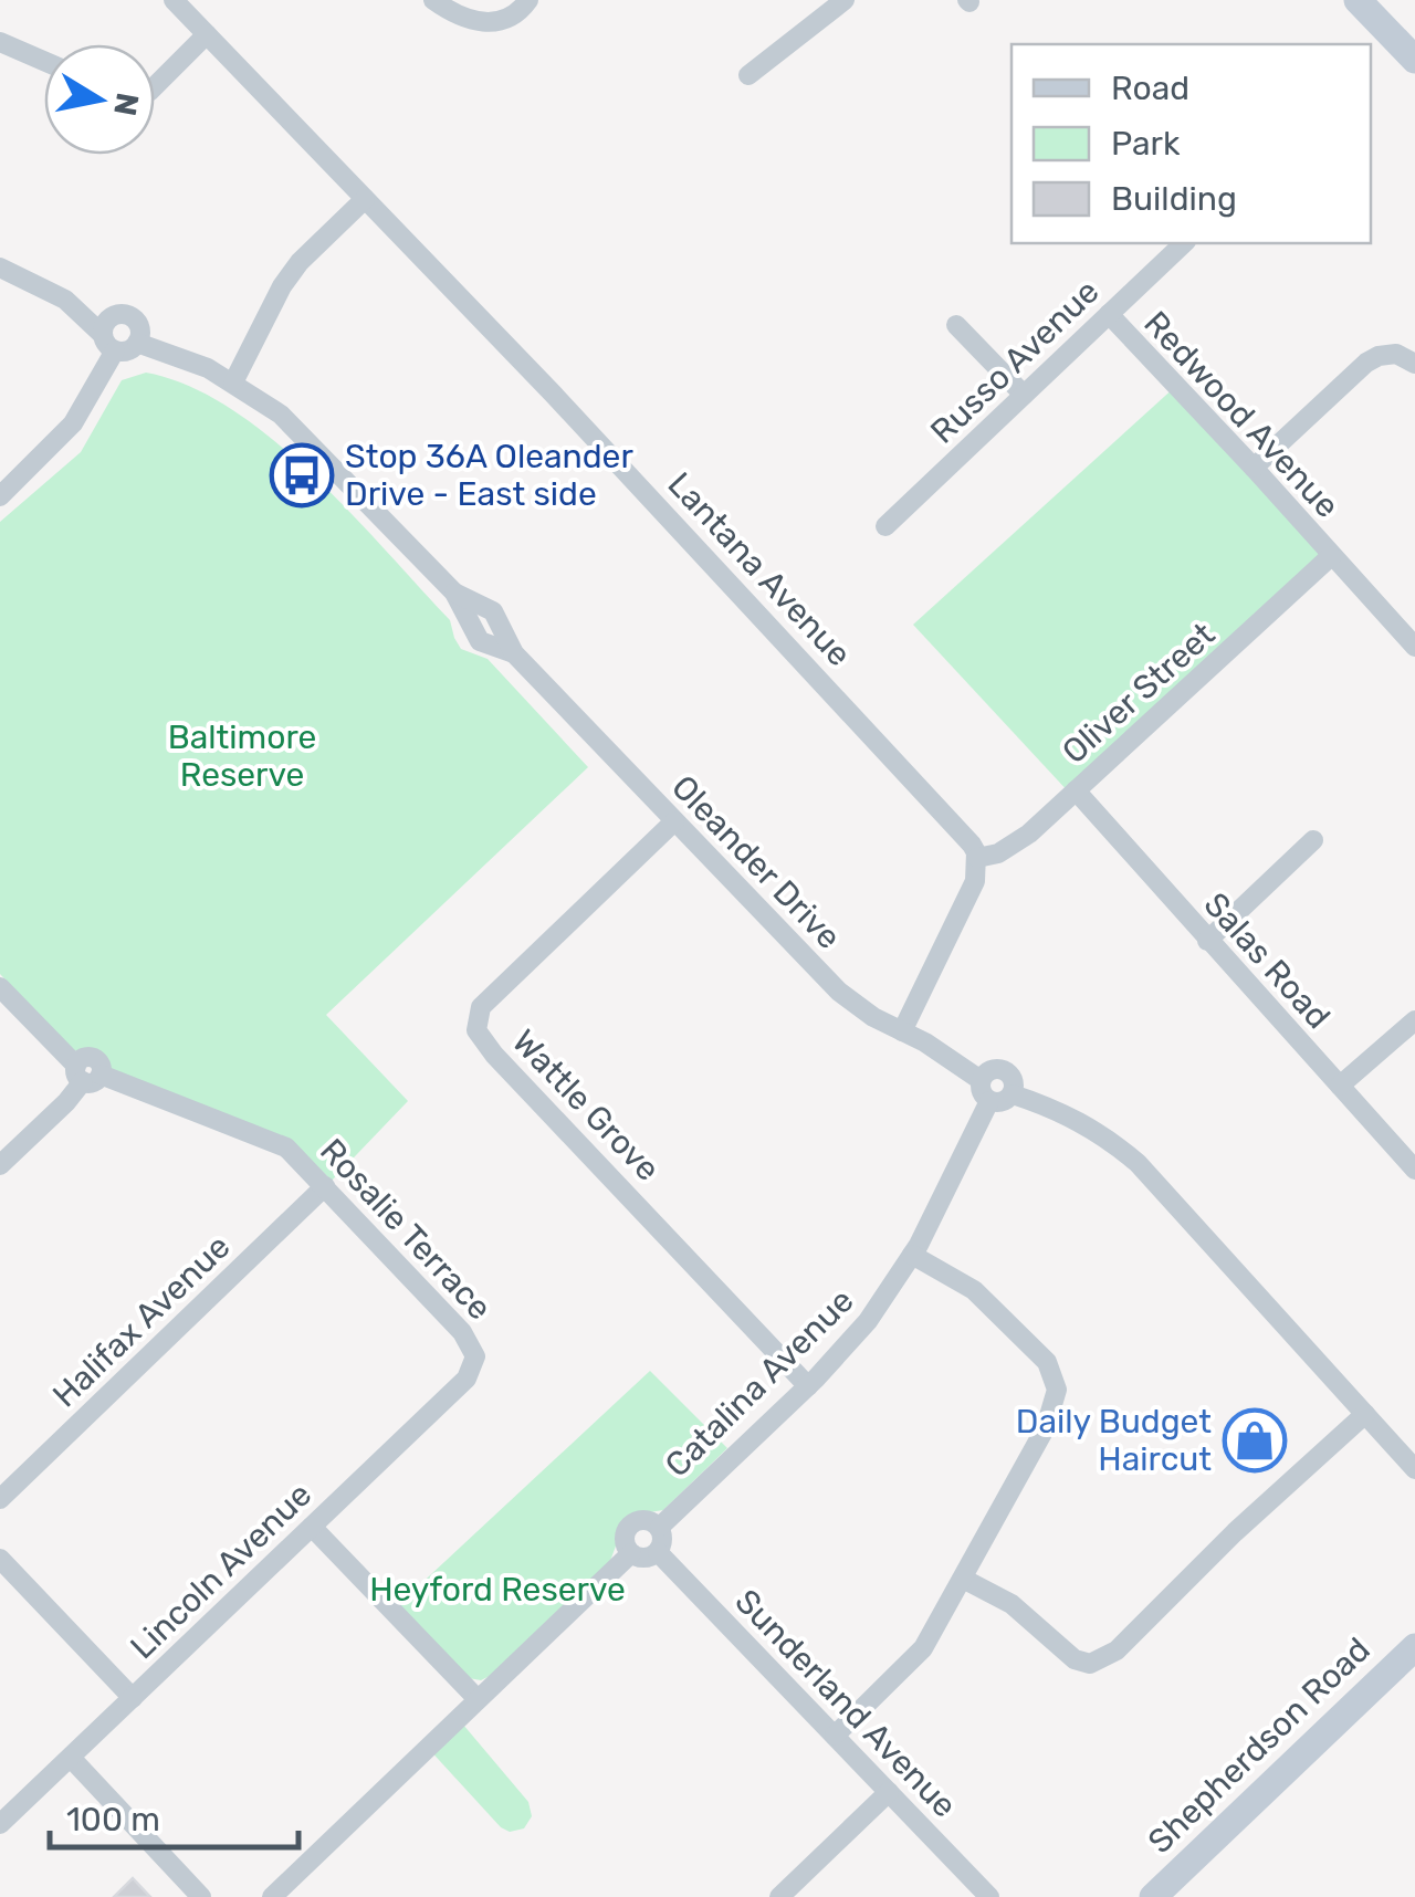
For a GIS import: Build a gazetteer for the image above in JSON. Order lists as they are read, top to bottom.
{
  "streets": {
    "street": [
      "Russo Avenue",
      "Redwood Avenue",
      "Lantana Avenue",
      "Oliver Street",
      "Oleander Drive",
      "Salas Road",
      "Wattle Grove",
      "Rosalie Terrace",
      "Halifax Avenue",
      "Catalina Avenue",
      "Lincoln Avenue",
      "Sunderland Avenue",
      "Shepherdson Road"
    ]
  },
  "crossings": [
    ["Russo Avenue", "Redwood Avenue"],
    ["Redwood Avenue", "Oliver Street"],
    ["Lantana Avenue", "Oliver Street"],
    ["Oliver Street", "Salas Road"],
    ["Oleander Drive", "Wattle Grove"],
    ["Oleander Drive", "Catalina Avenue"],
    ["Wattle Grove", "Catalina Avenue"],
    ["Rosalie Terrace", "Halifax Avenue"],
    ["Rosalie Terrace", "Lincoln Avenue"],
    ["Catalina Avenue", "Sunderland Avenue"]
  ],
  "parks": ["Baltimore Reserve", "Heyford Reserve"],
  "places": {
    "bus stop": ["Stop 36A Oleander Drive - East side"],
    "shop": ["Daily Budget Haircut"]
  },
  "legend": ["Road", "Park", "Building"],
  "scale_bar": "100 m",
  "north": "right"
}
